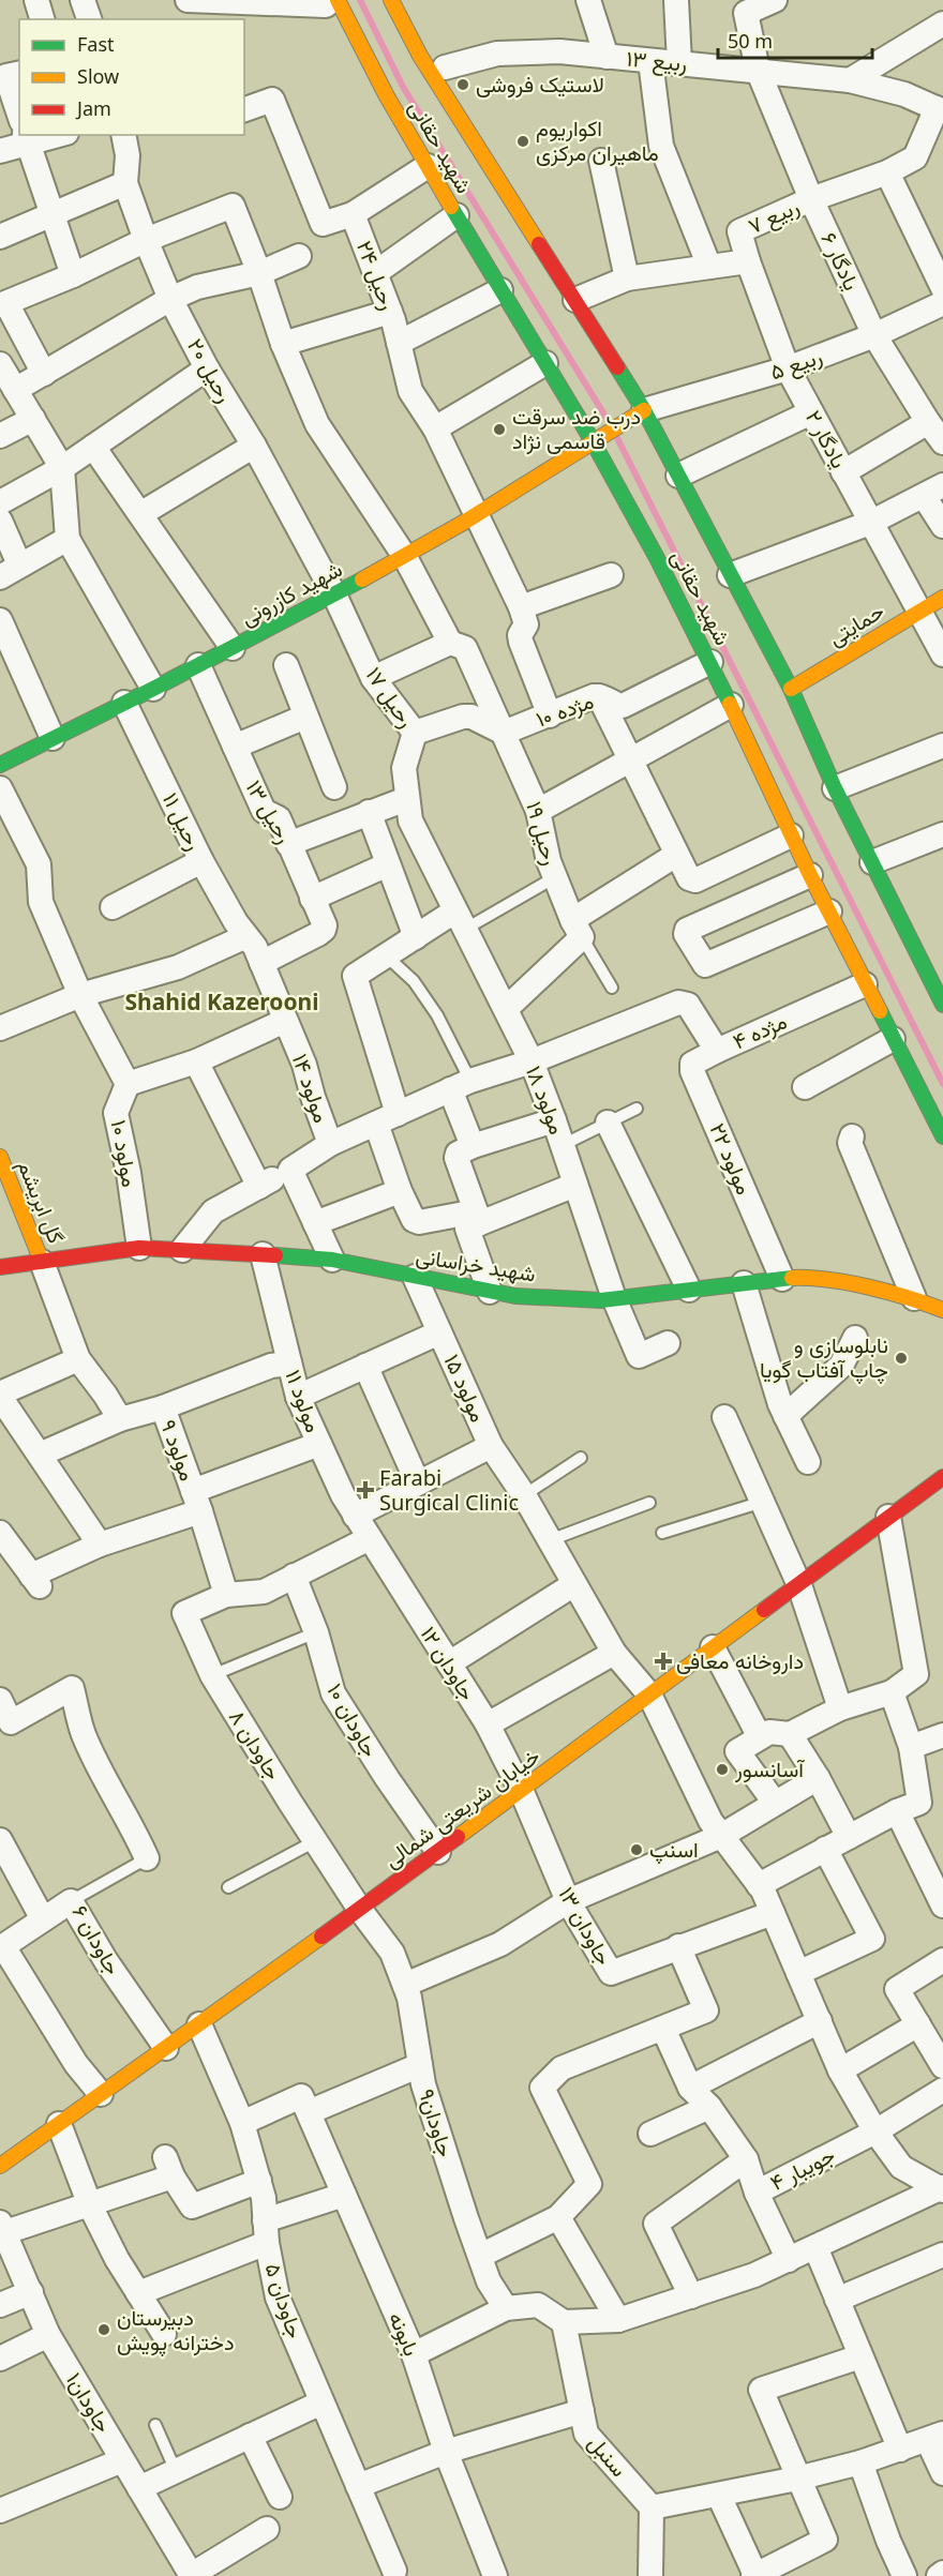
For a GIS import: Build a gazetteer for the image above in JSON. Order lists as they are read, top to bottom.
{
  "streets": {
    "main road": [
      "شهید حقانی",
      "شهید کازرونی",
      "حمایتی",
      "گل ابریشم",
      "شهید خراسانی",
      "خیابان شریعتی شمالی"
    ],
    "street": [
      "ربیع ۱۳",
      "ربیع ۷",
      "یادگار ۶",
      "رحیل ۲۴",
      "ربیع ۵",
      "رحیل ۲۰",
      "یادگار ۲",
      "رحیل ۱۷",
      "مژده ۱۰",
      "رحیل ۱۳",
      "رحیل ۱۱",
      "رحیل ۱۹",
      "مژده ۴",
      "مولود ۱۴",
      "مولود ۱۸",
      "مولود ۱۰",
      "مولود ۲۲",
      "مولود ۱۵",
      "مولود ۱۱",
      "مولود ۹",
      "جاودان ۱۲",
      "جاودان ۱۰",
      "جاودان ۸",
      "جاودان ۱۳",
      "جاودان ۶",
      "جاودان۹",
      "جویبار ۴",
      "جاودان ۵",
      "بابونه",
      "جاودان۱",
      "سنبل"
    ]
  },
  "crossings": [
    ["ربیع ۱۳", "شهید حقانی"],
    ["ربیع ۱۳", "ربیع ۷"],
    ["ربیع ۱۳", "یادگار ۶"],
    ["شهید حقانی", "ربیع ۷"],
    ["شهید حقانی", "ربیع ۵"],
    ["شهید حقانی", "شهید کازرونی"],
    ["شهید حقانی", "حمایتی"],
    ["شهید حقانی", "مژده ۱۰"],
    ["شهید حقانی", "مژده ۴"],
    ["ربیع ۷", "یادگار ۶"],
    ["ربیع ۷", "یادگار ۲"],
    ["یادگار ۶", "ربیع ۵"],
    ["رحیل ۲۴", "شهید کازرونی"],
    ["ربیع ۵", "یادگار ۲"],
    ["ربیع ۵", "شهید کازرونی"],
    ["رحیل ۲۰", "شهید کازرونی"],
    ["رحیل ۲۰", "رحیل ۱۷"],
    ["رحیل ۲۰", "رحیل ۱۹"],
    ["یادگار ۲", "حمایتی"],
    ["شهید کازرونی", "رحیل ۱۷"],
    ["شهید کازرونی", "رحیل ۱۳"],
    ["شهید کازرونی", "رحیل ۱۱"],
    ["شهید کازرونی", "رحیل ۱۹"],
    ["رحیل ۱۷", "مولود ۱۸"],
    ["مژده ۱۰", "رحیل ۱۹"],
    ["رحیل ۱۳", "مولود ۱۴"],
    ["رحیل ۱۱", "مولود ۱۴"],
    ["مژده ۴", "مولود ۱۴"],
    ["مژده ۴", "مولود ۱۸"],
    ["مژده ۴", "مولود ۲۲"],
    ["مولود ۱۴", "شهید خراسانی"],
    ["مولود ۱۸", "شهید خراسانی"],
    ["مولود ۱۰", "شهید خراسانی"],
    ["مولود ۲۲", "شهید خراسانی"],
    ["گل ابریشم", "شهید خراسانی"],
    ["شهید خراسانی", "مولود ۱۵"],
    ["شهید خراسانی", "مولود ۱۱"],
    ["مولود ۱۵", "خیابان شریعتی شمالی"],
    ["مولود ۱۱", "جاودان ۱۲"],
    ["مولود ۹", "جاودان ۸"],
    ["جاودان ۱۲", "خیابان شریعتی شمالی"],
    ["جاودان ۱۲", "جاودان ۱۳"],
    ["جاودان ۱۰", "خیابان شریعتی شمالی"],
    ["جاودان ۸", "خیابان شریعتی شمالی"],
    ["جاودان ۸", "جاودان۹"],
    ["خیابان شریعتی شمالی", "جاودان ۱۳"],
    ["خیابان شریعتی شمالی", "جاودان ۶"],
    ["خیابان شریعتی شمالی", "جاودان۹"],
    ["خیابان شریعتی شمالی", "جاودان ۵"]
  ],
  "districts": ["Shahid Kazerooni"],
  "places": {
    "other": [
      "لاستیک فروشی",
      "اکواریوم ماهیران مرکزی",
      "درب ضد سرقت قاسمی نژاد",
      "نابلوسازی و چاپ آفتاب گویا",
      "آسانسور",
      "اسنپ",
      "دبیرستان دخترانه پویش"
    ],
    "health": ["Farabi Surgical Clinic", "داروخانه معافی"]
  },
  "legend": ["Fast", "Slow", "Jam"],
  "scale_bar": "50 m"
}
